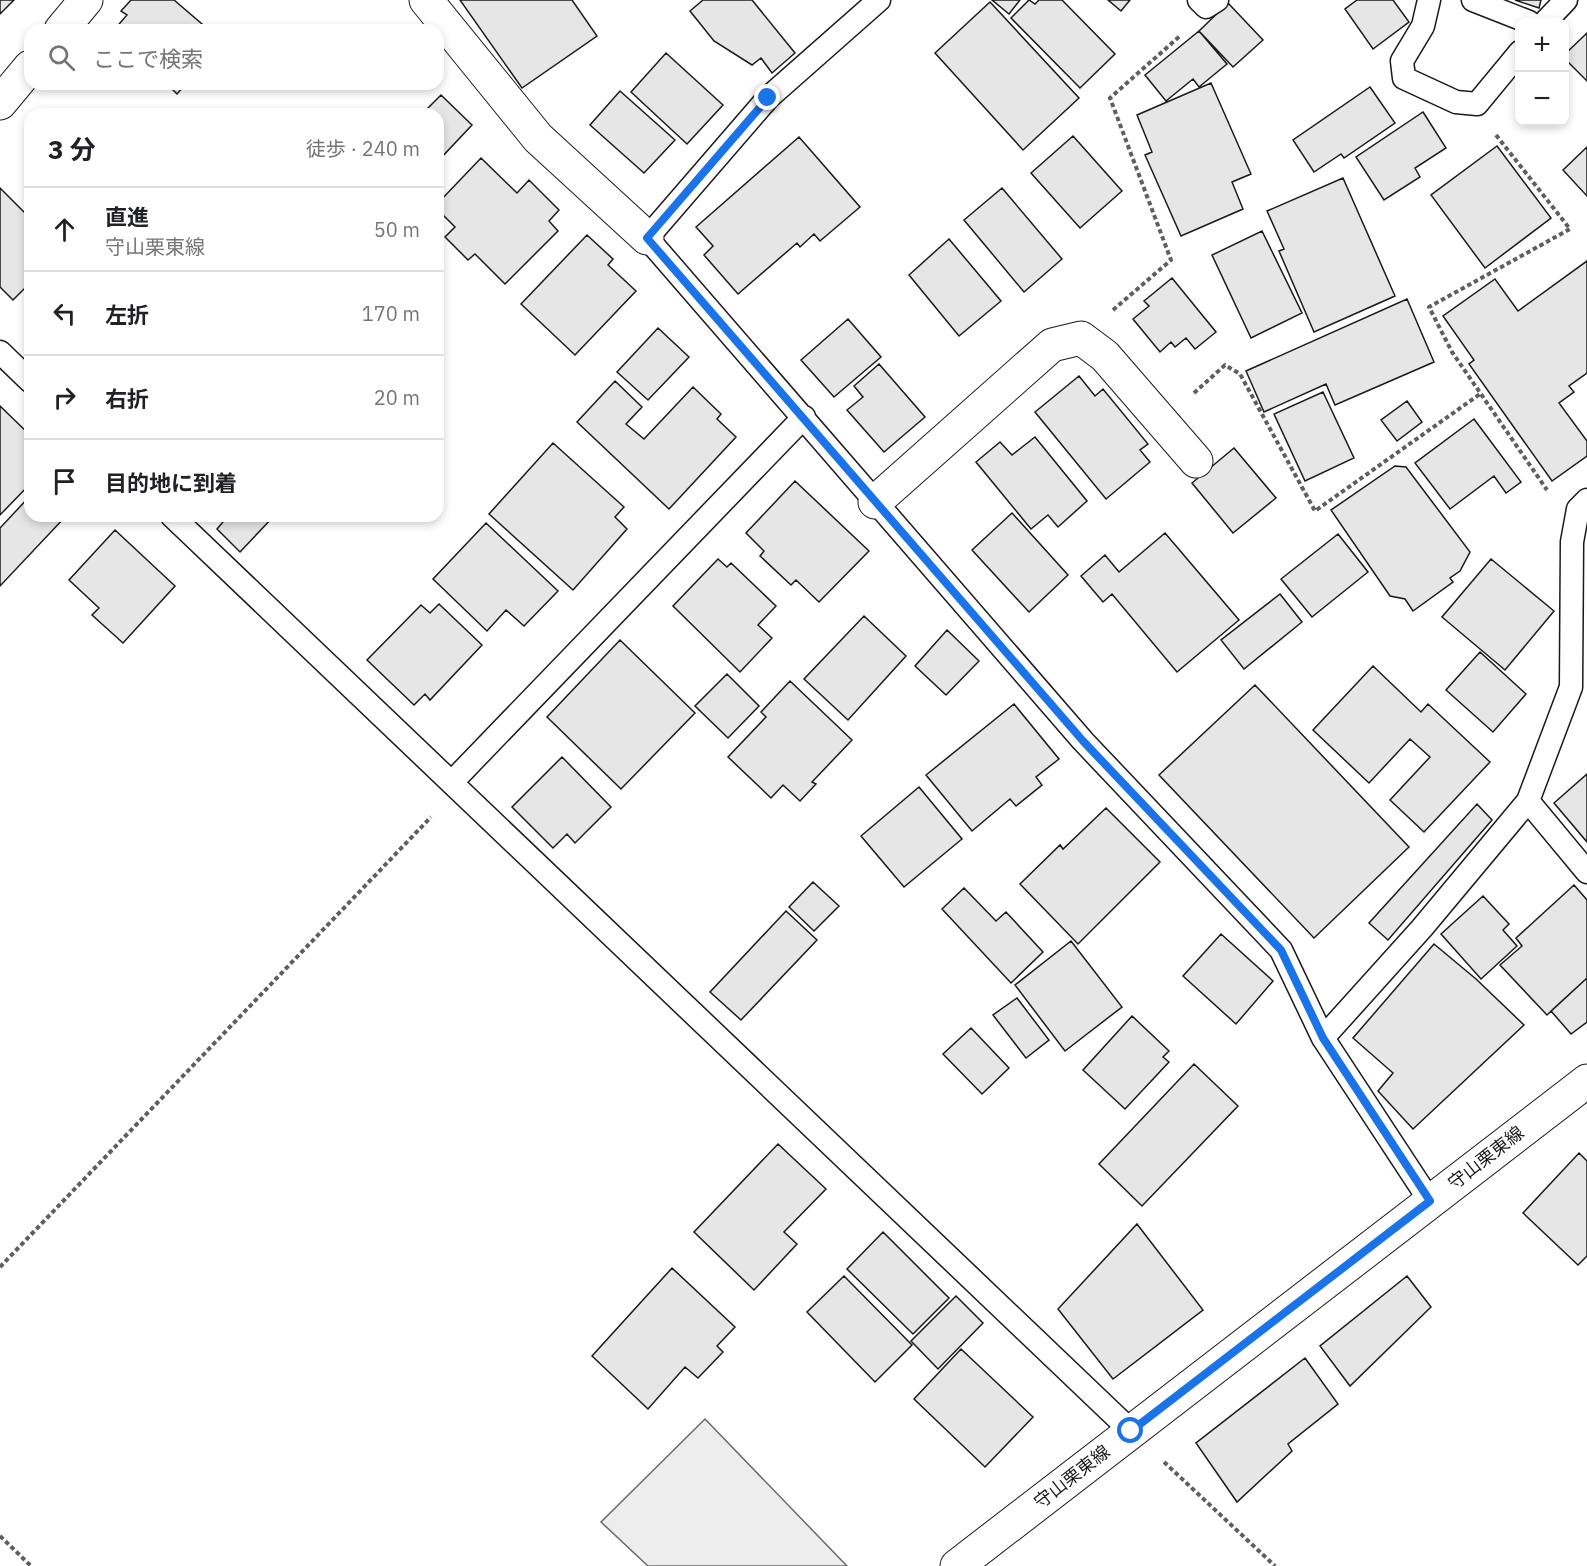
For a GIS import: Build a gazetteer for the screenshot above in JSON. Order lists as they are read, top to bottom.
{
  "streets": {
    "street": ["守山栗東線"]
  },
  "page": {
    "map_buttons": ["+", "−"],
    "search": "ここで検索",
    "heading": ["3 分", "徒歩 · 240 m"],
    "list": [
      ["直進", "守山栗東線", "50 m"],
      ["左折", "170 m"],
      ["右折", "20 m"],
      "目的地に到着"
    ]
  }
}
